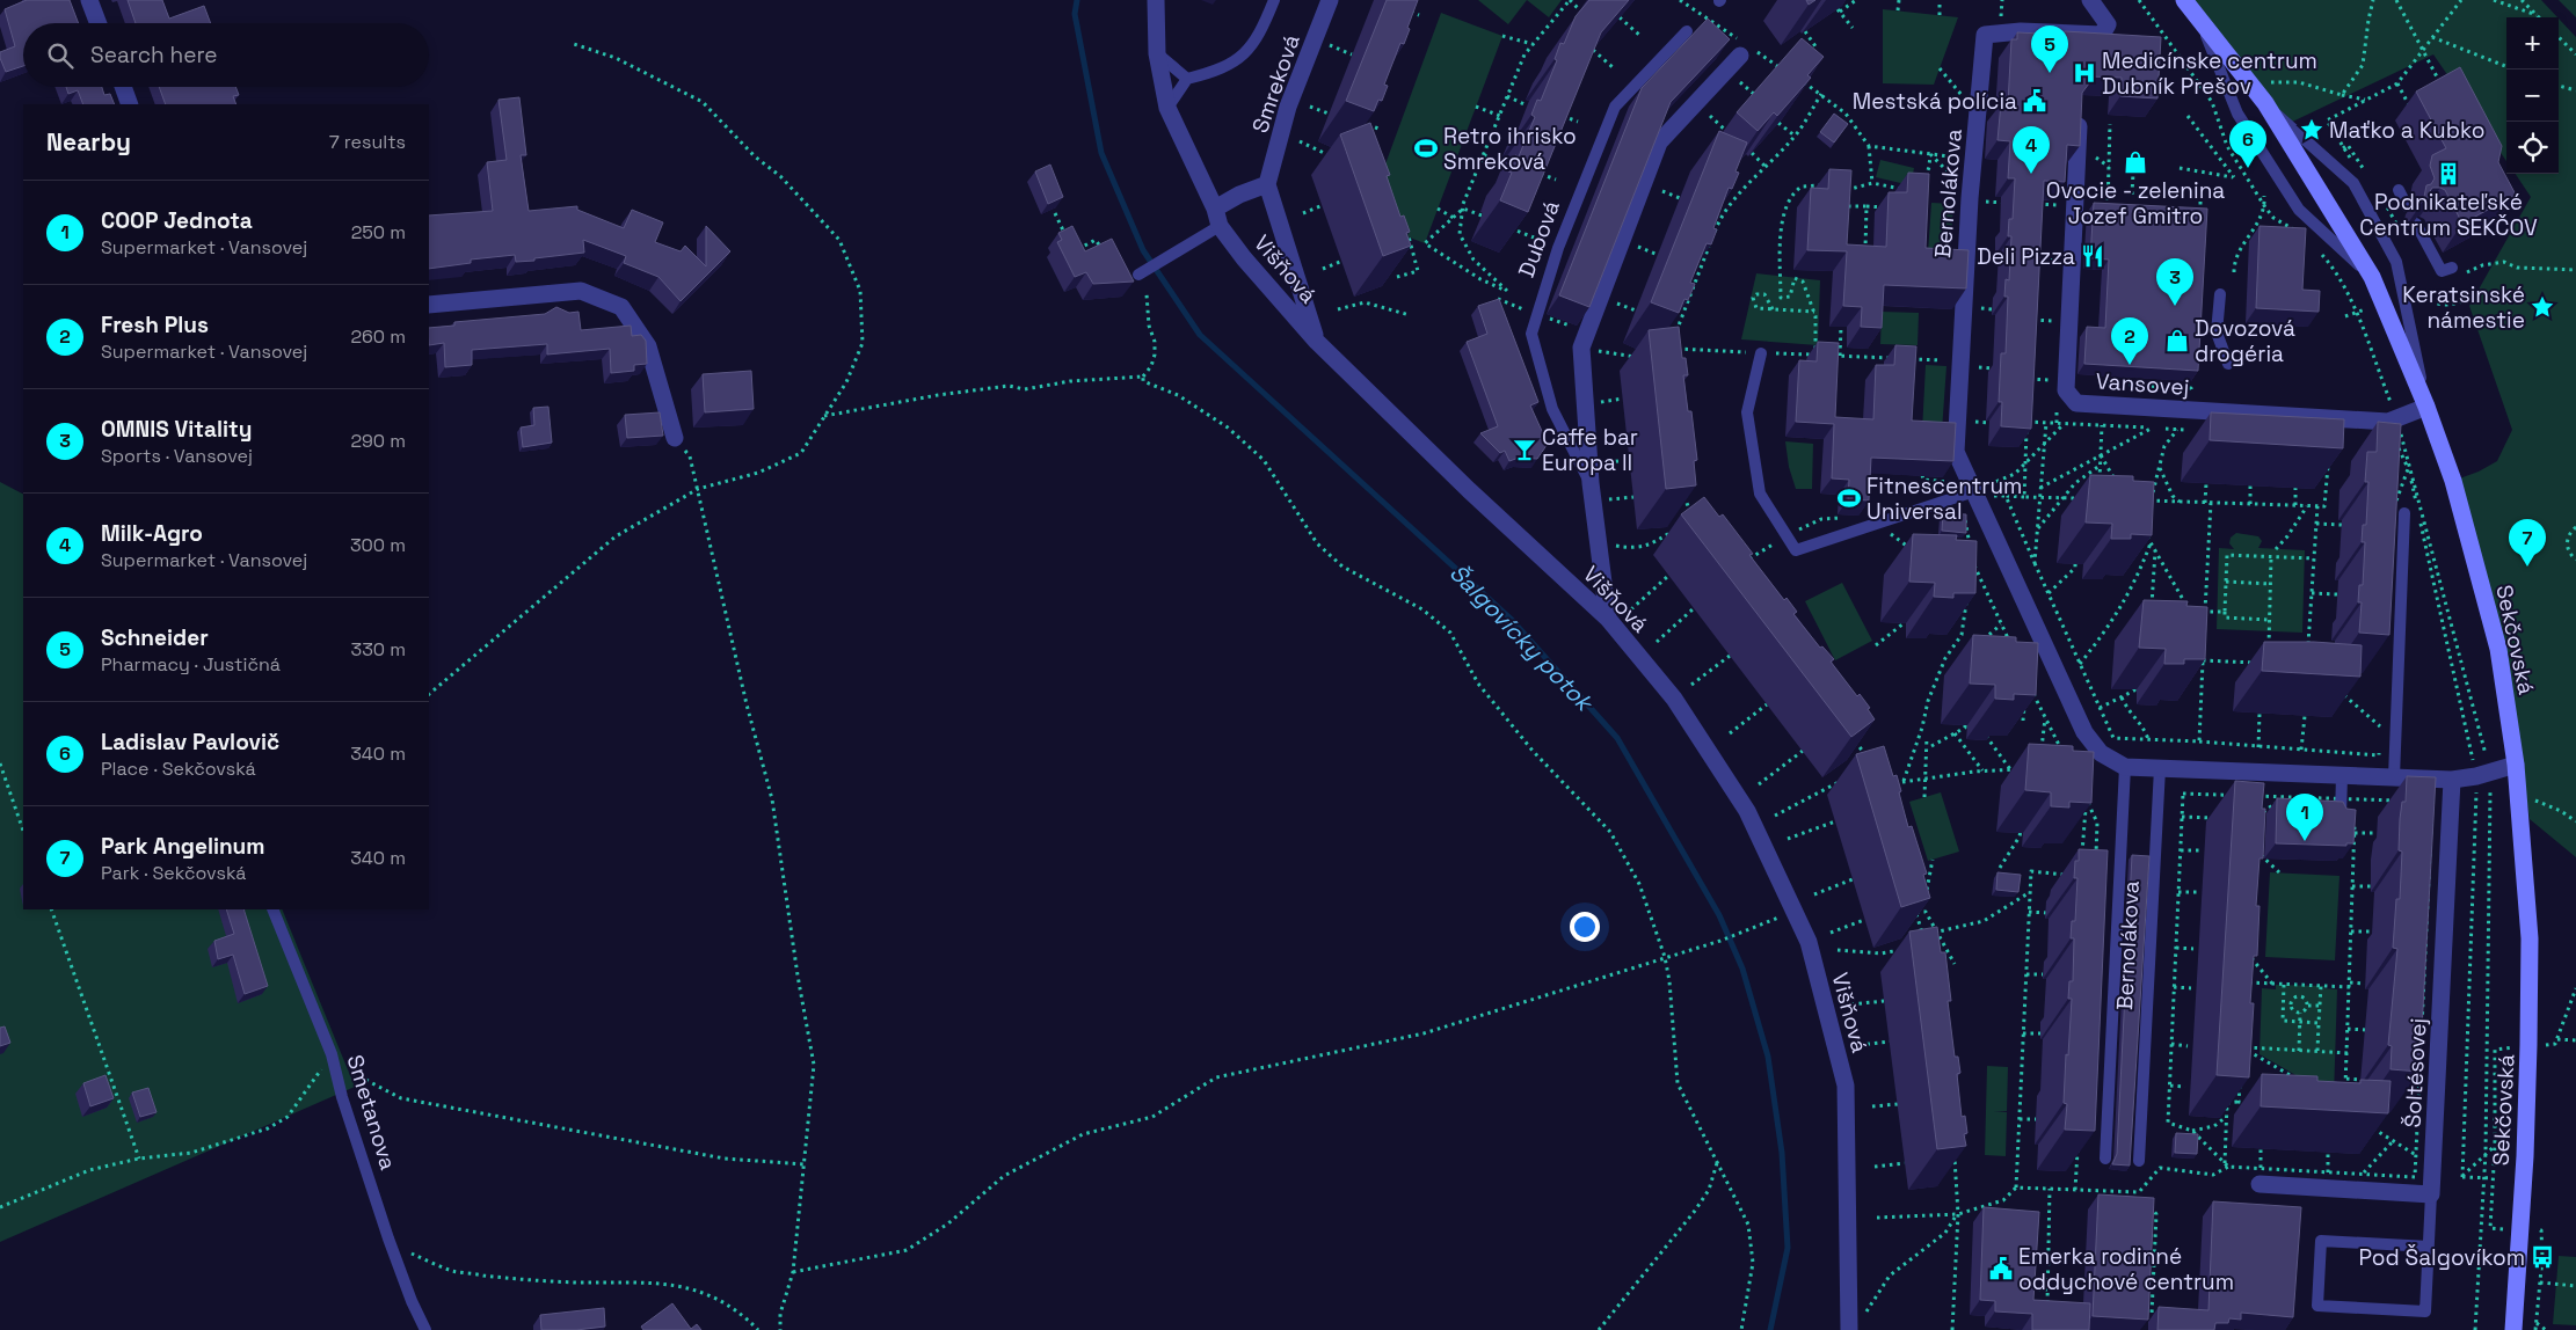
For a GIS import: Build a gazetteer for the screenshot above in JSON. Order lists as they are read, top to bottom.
{
  "streets": {
    "street": [
      "Smreková",
      "Bernolákova",
      "Dubová",
      "Višňová",
      "Vansovej",
      "Sekčovská",
      "Šoltésovej"
    ],
    "lane": ["Smetanova"]
  },
  "crossings": [
    ["Dubová", "Višňová"],
    ["Vansovej", "Sekčovská"]
  ],
  "water": ["Šalgovícky potok"],
  "places": {
    "hospital": ["Medicínske centrum Dubník Prešov"],
    "public building": ["Mestská polícia", "Emerka rodinné oddychové centrum"],
    "place": ["Maťko a Kubko", "Keratsinské námestie"],
    "sports": ["Retro ihrisko Smreková", "Fitnescentrum Universal"],
    "shop": ["Ovocie - zelenina Jozef Gmitro", "Dovozová drogéria"],
    "building": ["Podnikateľské Centrum SEKČOV"],
    "restaurant": ["Deli Pizza"],
    "bar": ["Caffe bar Europa ll"],
    "bus stop": ["Pod Šalgovíkom"]
  },
  "page": {
    "map_buttons": ["+", "−"],
    "search": "Search here",
    "pins": [
      "5",
      "6",
      "4",
      "3",
      "2",
      "7",
      "1"
    ],
    "heading": ["Nearby", "7 results"],
    "list": [
      {
        "mark": "1",
        "name": "COOP Jednota",
        "note": "Supermarket · Vansovej",
        "value": "250 m"
      },
      {
        "mark": "2",
        "name": "Fresh Plus",
        "note": "Supermarket · Vansovej",
        "value": "260 m"
      },
      {
        "mark": "3",
        "name": "OMNIS Vitality",
        "note": "Sports · Vansovej",
        "value": "290 m"
      },
      {
        "mark": "4",
        "name": "Milk-Agro",
        "note": "Supermarket · Vansovej",
        "value": "300 m"
      },
      {
        "mark": "5",
        "name": "Schneider",
        "note": "Pharmacy · Justičná",
        "value": "330 m"
      },
      {
        "mark": "6",
        "name": "Ladislav Pavlovič",
        "note": "Place · Sekčovská",
        "value": "340 m"
      },
      {
        "mark": "7",
        "name": "Park Angelinum",
        "note": "Park · Sekčovská",
        "value": "340 m"
      }
    ]
  }
}
